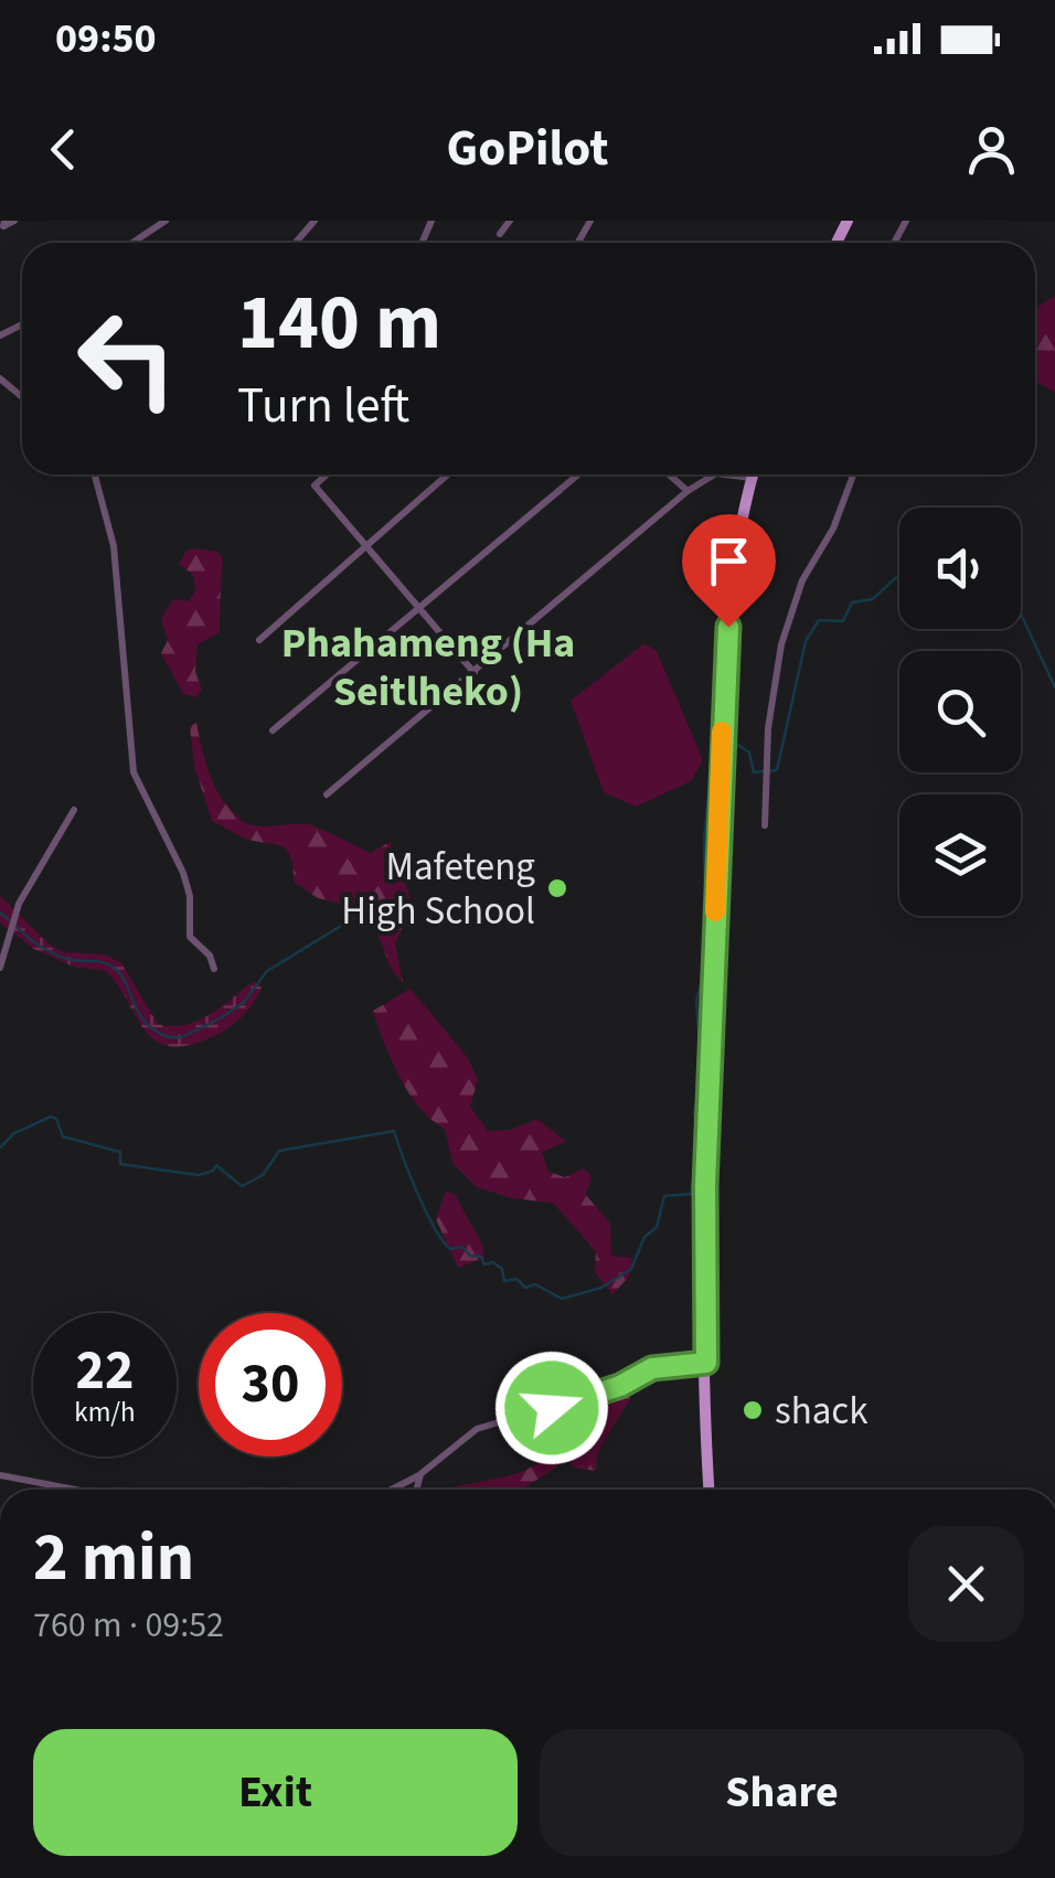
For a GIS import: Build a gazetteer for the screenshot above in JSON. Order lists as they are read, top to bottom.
{
  "districts": ["Phahameng (Ha Seitlheko)"],
  "places": ["Mafeteng High School", "shack"],
  "page": {
    "status": "09:50",
    "header": "GoPilot",
    "turn": ["140 m", "Turn left"],
    "speed": "22 km/h",
    "limit": "30",
    "heading": ["2 min", "760 m · 09:52"],
    "buttons": ["Exit", "Share"]
  }
}
